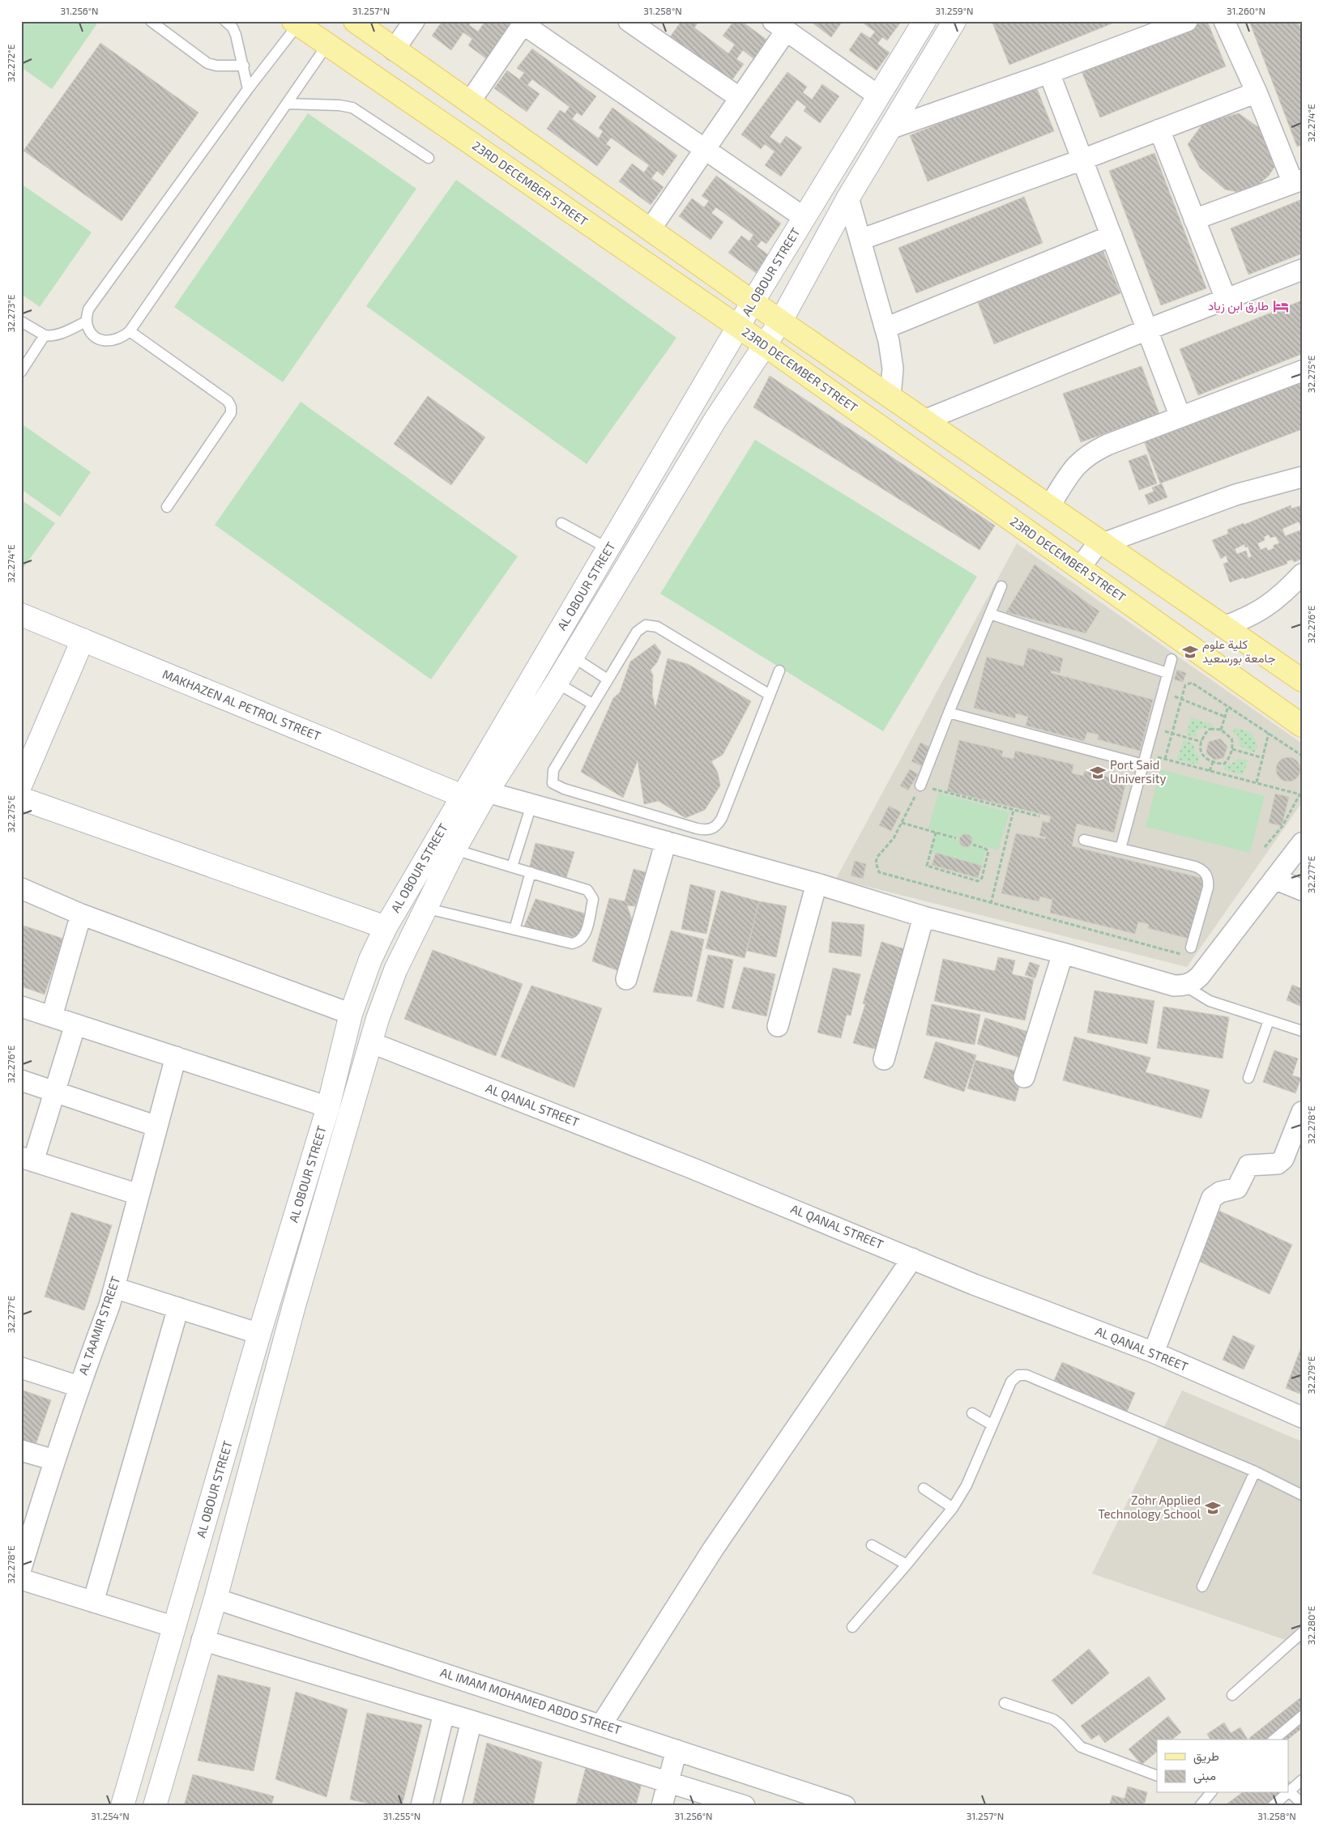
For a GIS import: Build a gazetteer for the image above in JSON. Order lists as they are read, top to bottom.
{
  "streets": {
    "main road": ["23RD DECEMBER STREET"],
    "street": [
      "AL OBOUR STREET",
      "MAKHAZEN AL PETROL STREET",
      "AL QANAL STREET",
      "AL TAAMIR STREET",
      "AL IMAM MOHAMED ABDO STREET"
    ]
  },
  "crossings": [
    ["23RD DECEMBER STREET", "AL OBOUR STREET"],
    ["AL OBOUR STREET", "MAKHAZEN AL PETROL STREET"],
    ["AL OBOUR STREET", "AL QANAL STREET"],
    ["AL OBOUR STREET", "AL IMAM MOHAMED ABDO STREET"]
  ],
  "places": {
    "hotel": ["طارق ابن زياد"],
    "school or university": ["كلية علوم جامعة بورسعيد", "Port Said University", "Zohr Applied Technology School"]
  },
  "legend": ["طريق", "مبنى"],
  "coordinates": [
    "31.256°N",
    "31.257°N",
    "31.258°N",
    "31.259°N",
    "31.260°N",
    "32.272°E",
    "32.274°E",
    "32.273°E",
    "32.275°E",
    "32.276°E",
    "32.277°E",
    "32.278°E",
    "32.279°E",
    "32.280°E",
    "31.254°N",
    "31.255°N"
  ]
}
